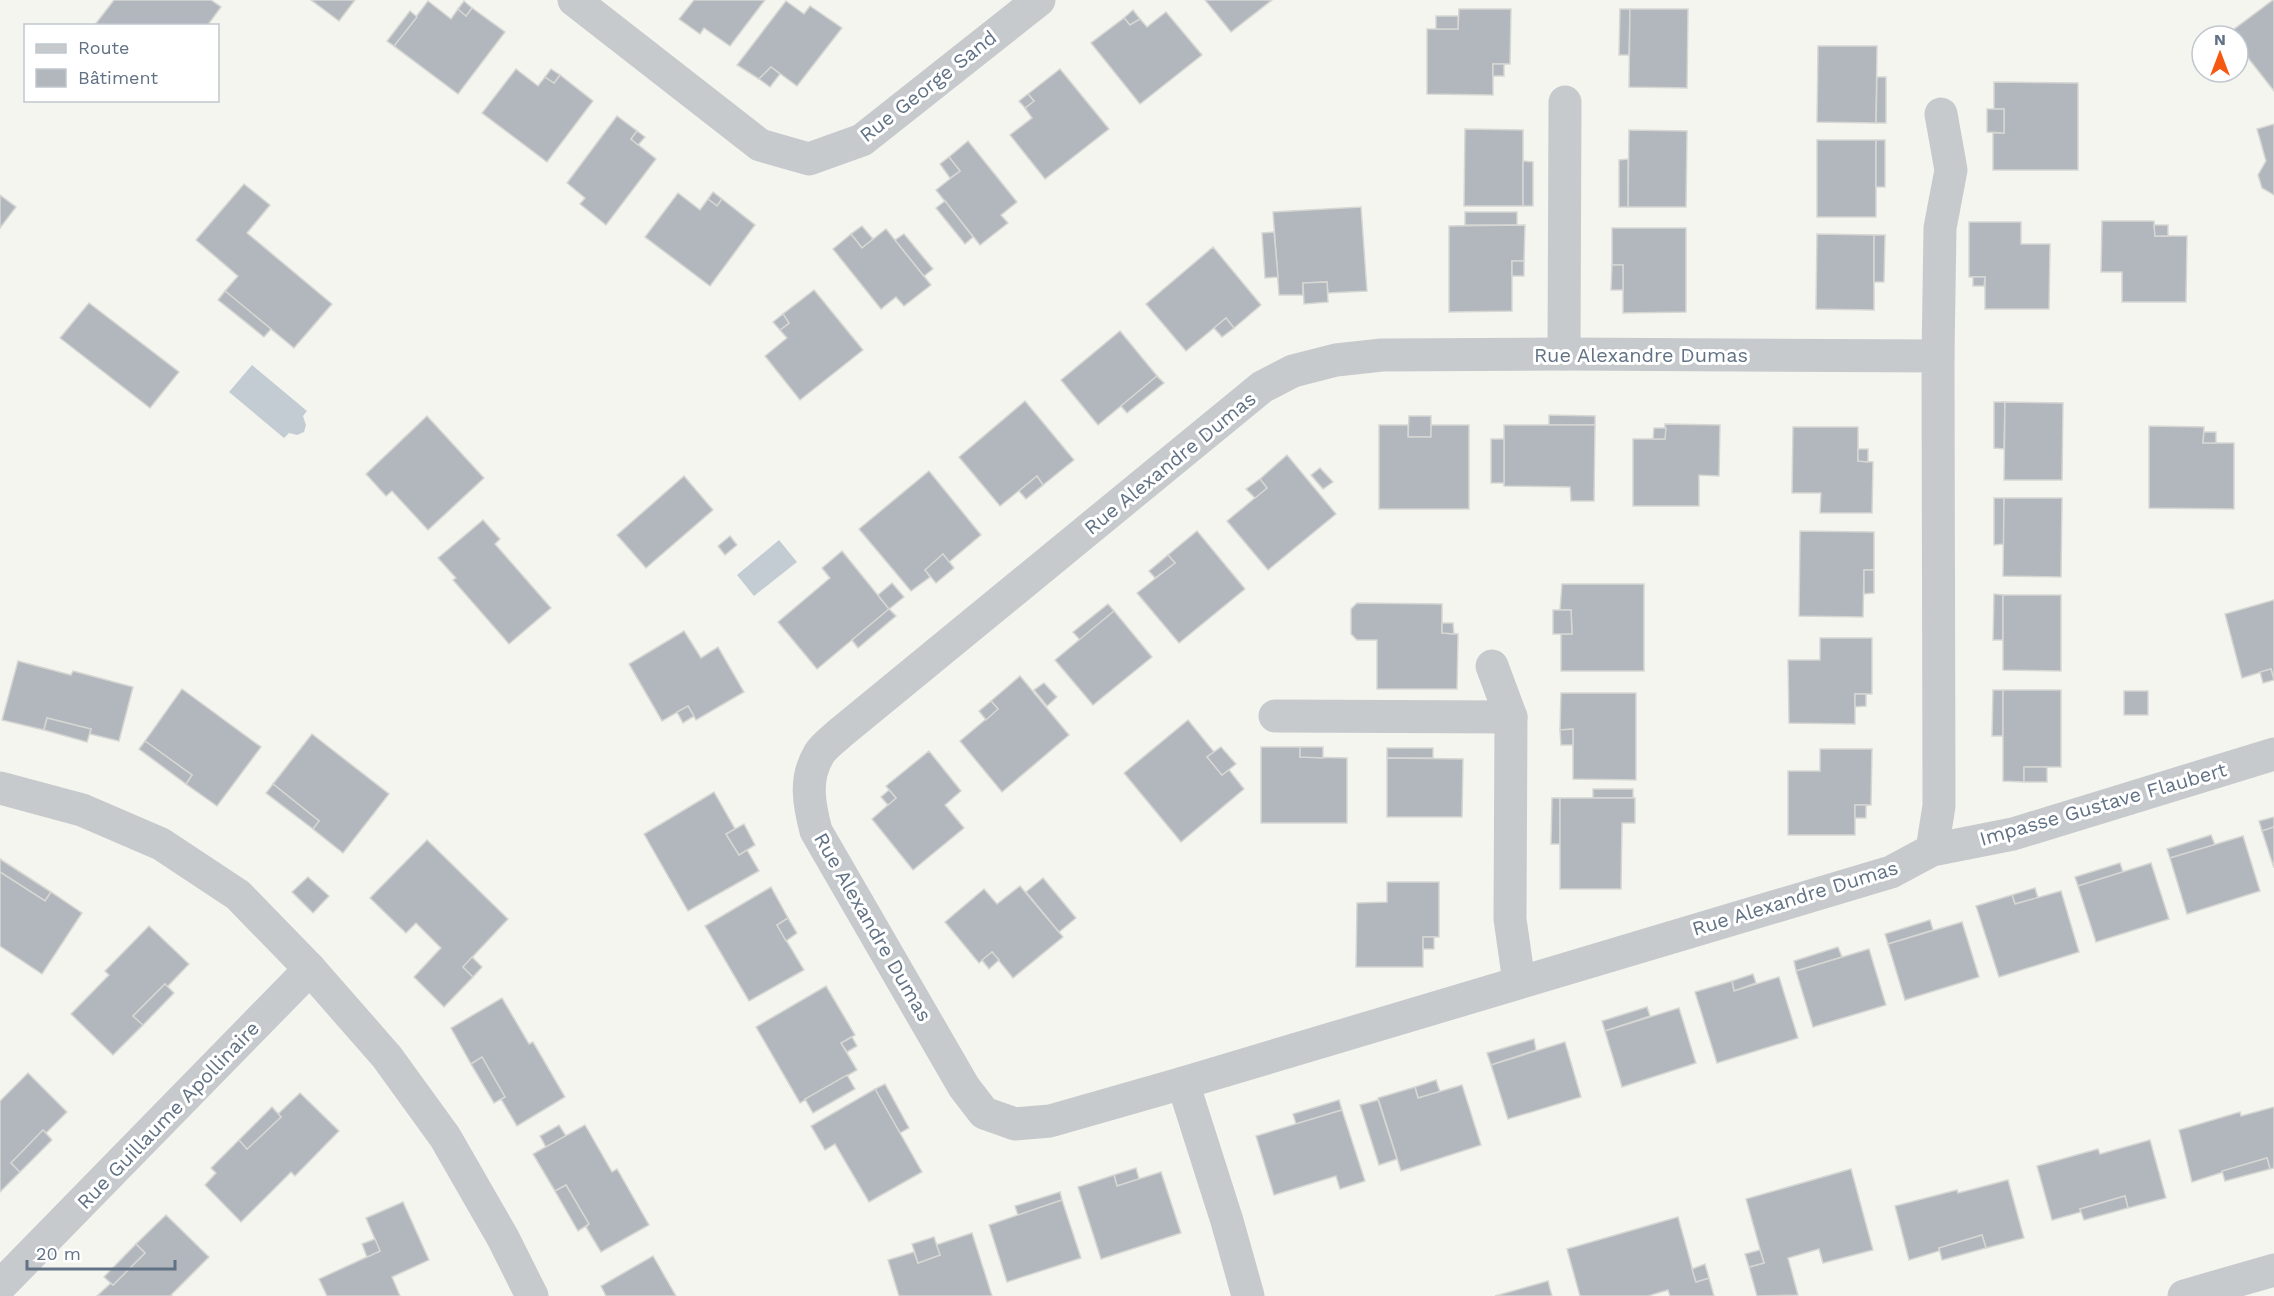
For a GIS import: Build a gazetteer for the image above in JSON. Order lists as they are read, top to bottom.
{
  "streets": {
    "street": [
      "Rue George Sand",
      "Rue Alexandre Dumas",
      "Impasse Gustave Flaubert",
      "Rue Guillaume Apollinaire"
    ]
  },
  "crossings": [
    ["Rue Alexandre Dumas", "Impasse Gustave Flaubert"]
  ],
  "legend": ["Route", "Bâtiment"],
  "scale_bar": "20 m",
  "north": "top"
}
